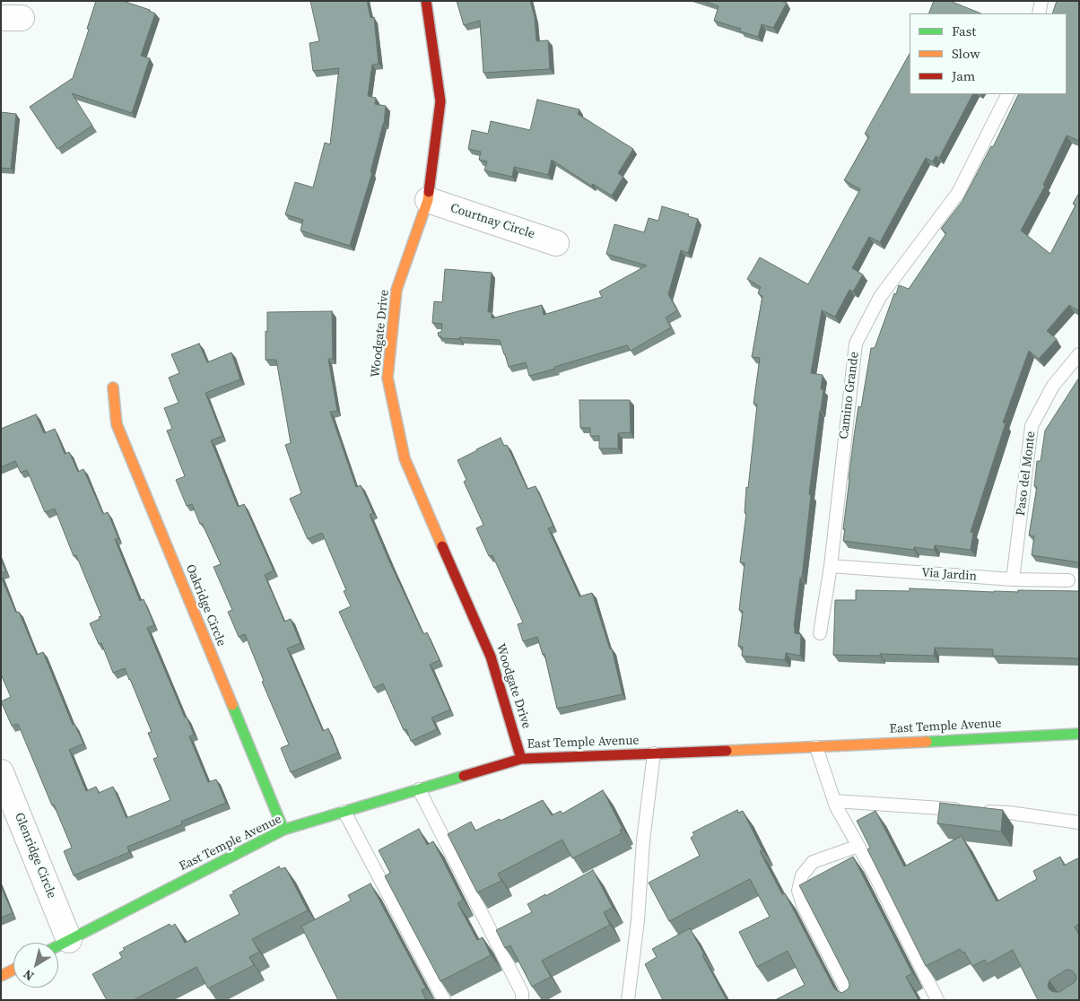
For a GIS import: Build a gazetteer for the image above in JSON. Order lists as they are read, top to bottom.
{
  "streets": {
    "street": [
      "Courtnay Circle",
      "Woodgate Drive",
      "Oakridge Circle",
      "East Temple Avenue",
      "Glenridge Circle"
    ],
    "lane": ["Camino Grande", "Paso del Monte", "Via Jardin"]
  },
  "crossings": [
    ["Courtnay Circle", "Woodgate Drive"],
    ["Woodgate Drive", "East Temple Avenue"],
    ["Camino Grande", "Via Jardin"],
    ["Paso del Monte", "Via Jardin"],
    ["Oakridge Circle", "East Temple Avenue"],
    ["East Temple Avenue", "Glenridge Circle"]
  ],
  "legend": ["Fast", "Slow", "Jam"],
  "north": "bottom left"
}
